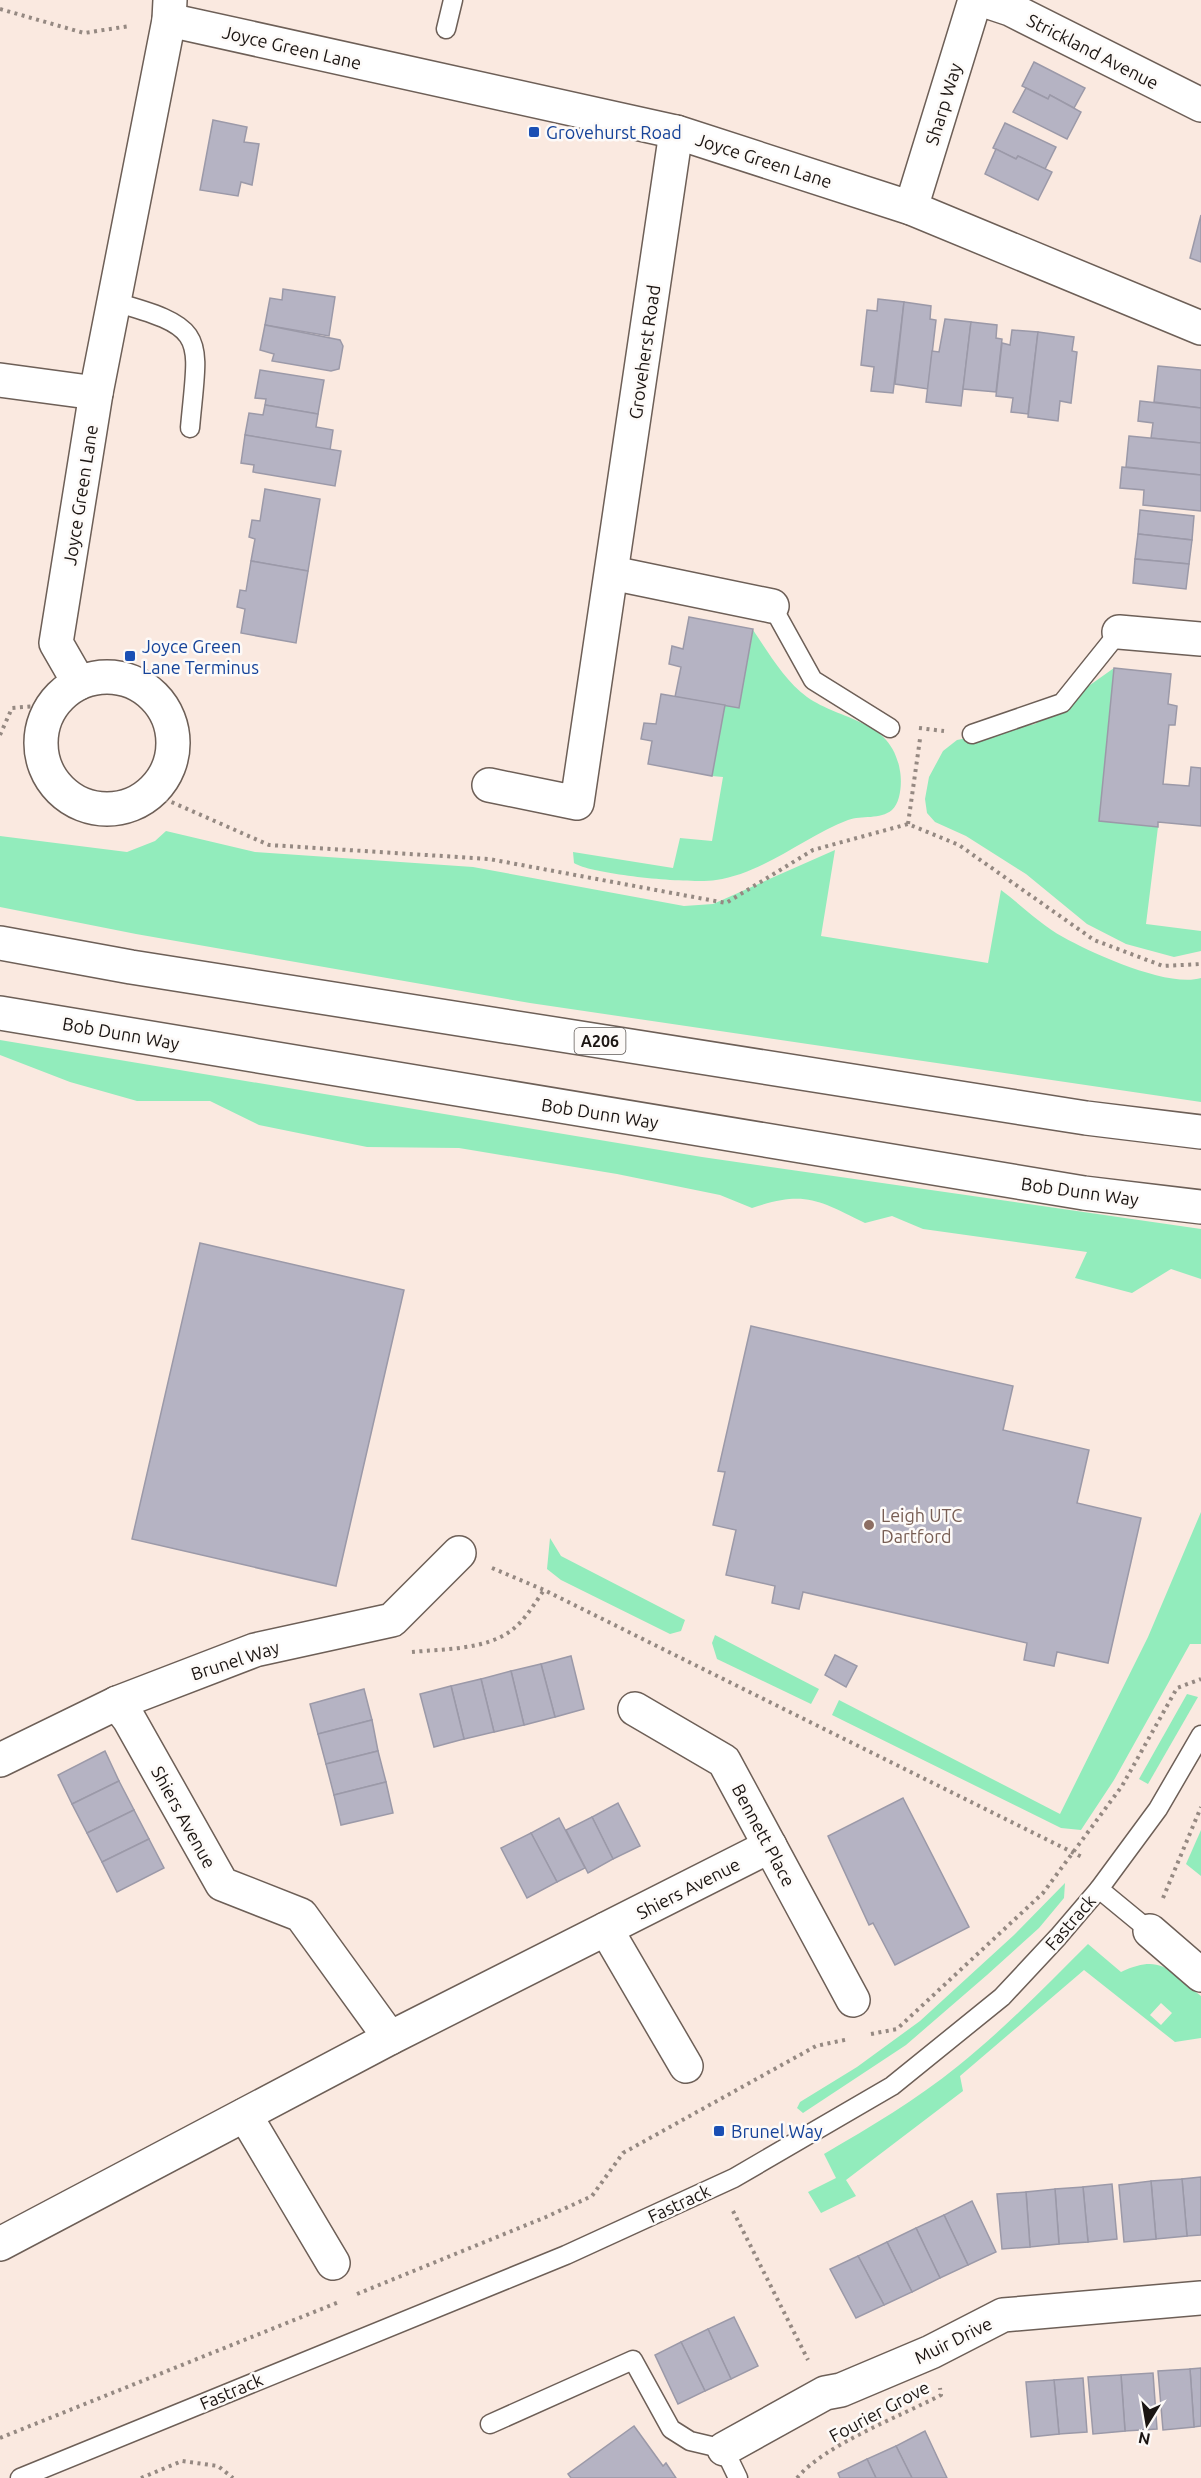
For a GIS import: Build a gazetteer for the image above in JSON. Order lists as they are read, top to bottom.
{
  "streets": {
    "street": [
      "Joyce Green Lane",
      "Strickland Avenue",
      "Sharp Way",
      "Groveherst Road",
      "Bob Dunn Way",
      "A206",
      "Brunel Way",
      "Shiers Avenue",
      "Bennett Place",
      "Muir Drive"
    ],
    "lane": ["Fastrack"],
    "path": ["Fourier Grove"]
  },
  "crossings": [
    ["Joyce Green Lane", "Sharp Way"],
    ["Joyce Green Lane", "Groveherst Road"],
    ["Brunel Way", "Shiers Avenue"],
    ["Shiers Avenue", "Bennett Place"],
    ["Muir Drive", "Fourier Grove"]
  ],
  "places": {
    "transit": ["Grovehurst Road", "Joyce Green Lane Terminus", "Brunel Way"],
    "other": ["Leigh UTC Dartford"]
  },
  "north": "bottom"
}
